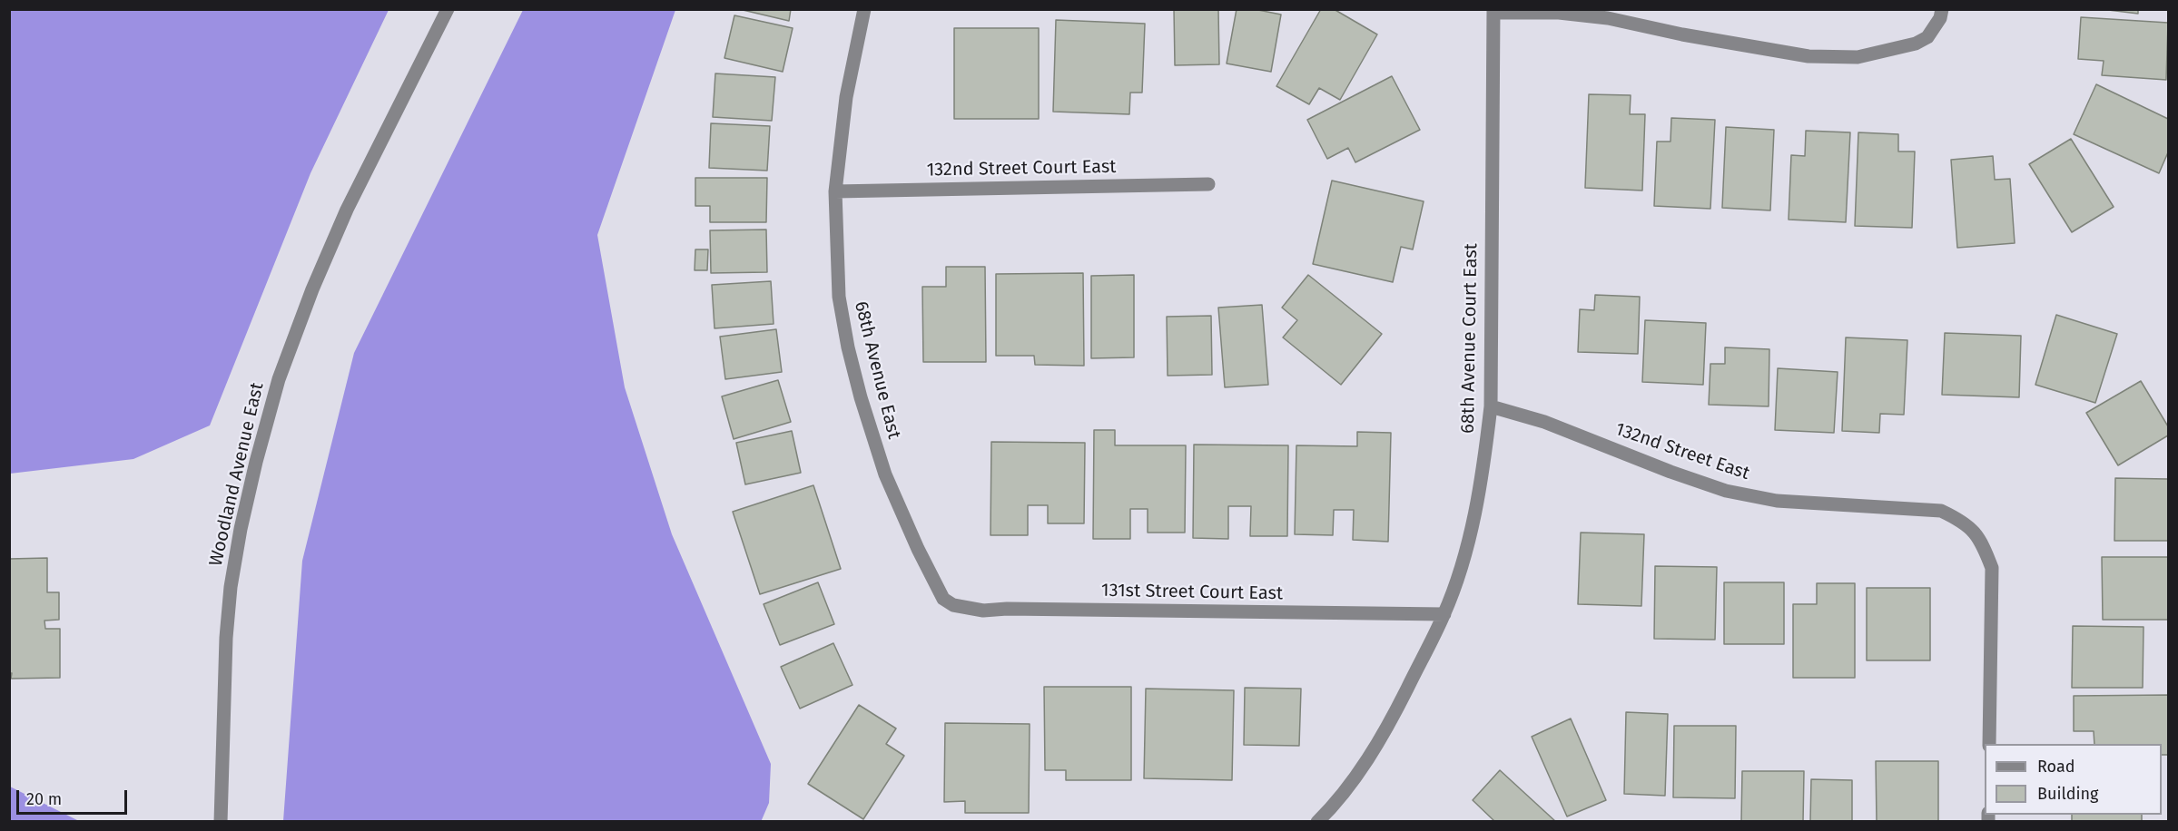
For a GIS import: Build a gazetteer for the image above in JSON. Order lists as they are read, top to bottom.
{
  "streets": {
    "street": [
      "132nd Street Court East",
      "68th Avenue Court East",
      "68th Avenue East",
      "132nd Street East",
      "Woodland Avenue East",
      "131st Street Court East"
    ]
  },
  "crossings": [
    ["132nd Street Court East", "68th Avenue East"],
    ["68th Avenue Court East", "132nd Street East"],
    ["68th Avenue Court East", "131st Street Court East"],
    ["68th Avenue East", "131st Street Court East"]
  ],
  "legend": ["Road", "Building"],
  "scale_bar": "20 m"
}
